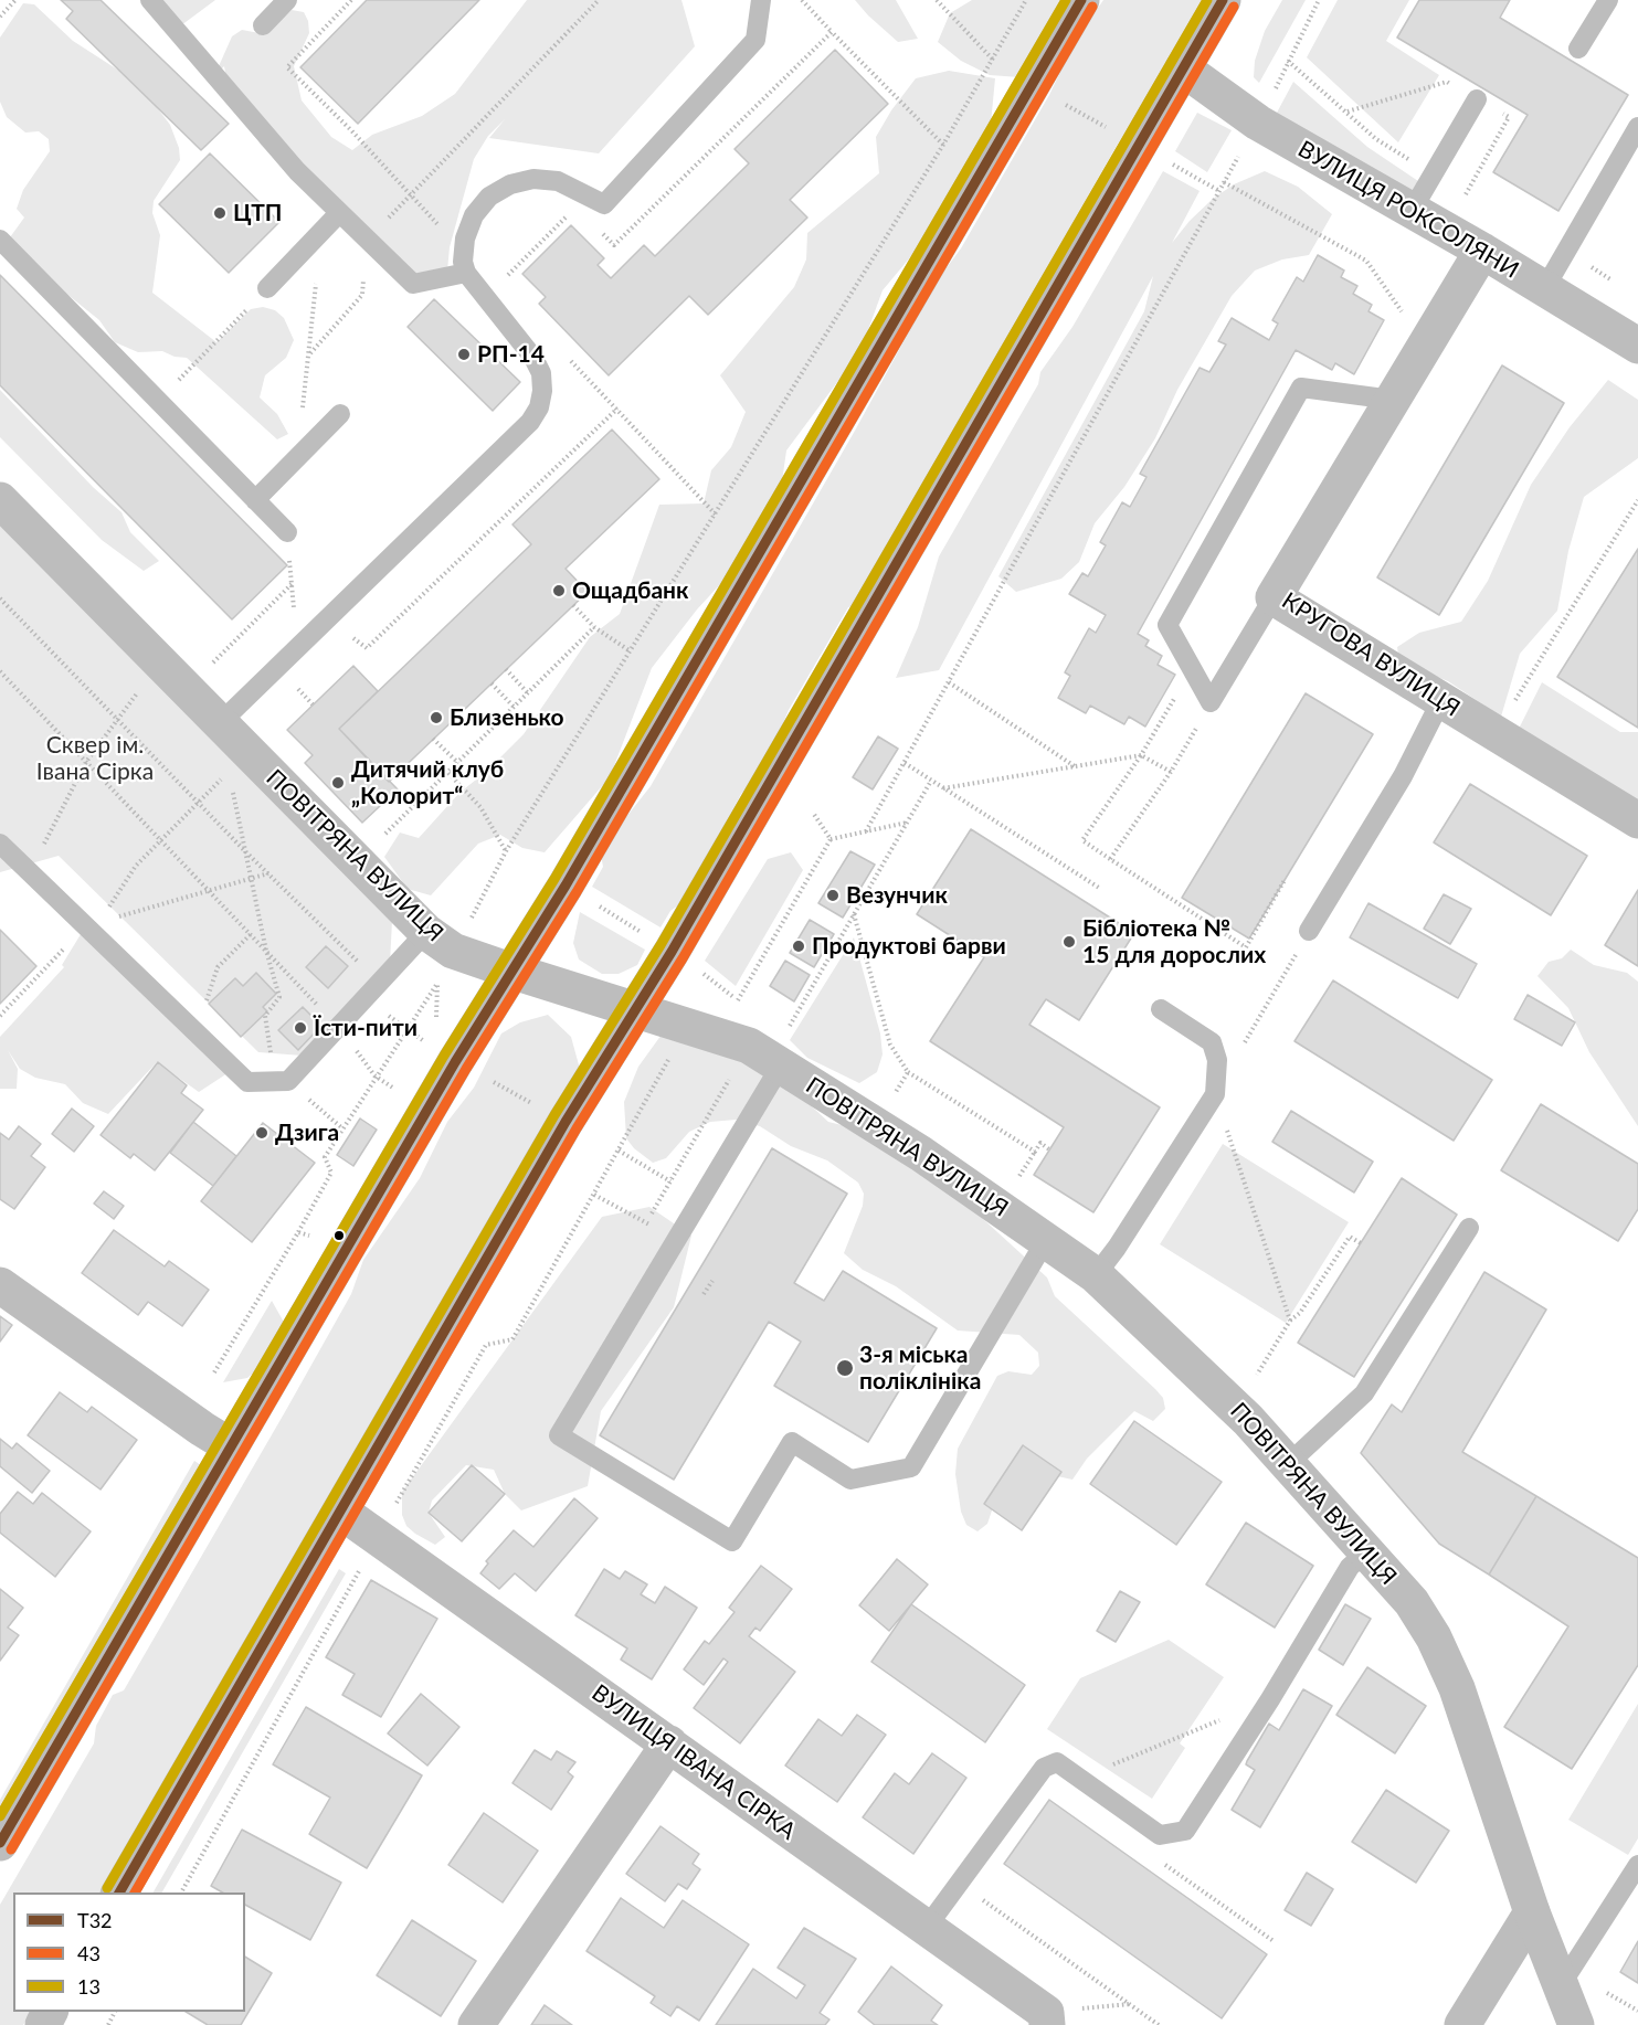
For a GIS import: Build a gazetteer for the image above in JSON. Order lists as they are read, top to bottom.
{
  "streets": {
    "street": [
      "ВУЛИЦЯ РОКСОЛЯНИ",
      "КРУГОВА ВУЛИЦЯ",
      "ПОВІТРЯНА ВУЛИЦЯ",
      "ВУЛИЦЯ ІВАНА СІРКА"
    ]
  },
  "crossings": [
    ["ВУЛИЦЯ РОКСОЛЯНИ", "КРУГОВА ВУЛИЦЯ"]
  ],
  "parks": ["Сквер ім. Івана Сірка"],
  "places": [
    "ЦТП",
    "РП-14",
    "Ощадбанк",
    "Близенько",
    "Дитячий клуб „Колорит“",
    "Везунчик",
    "Бібліотека № 15 для дорослих",
    "Продуктові барви",
    "Їсти-пити",
    "Дзига",
    "3-я міська поліклініка"
  ],
  "lines": ["transit line Т32", "transit line 13", "transit line 43"],
  "legend": ["Т32", "43", "13"]
}
